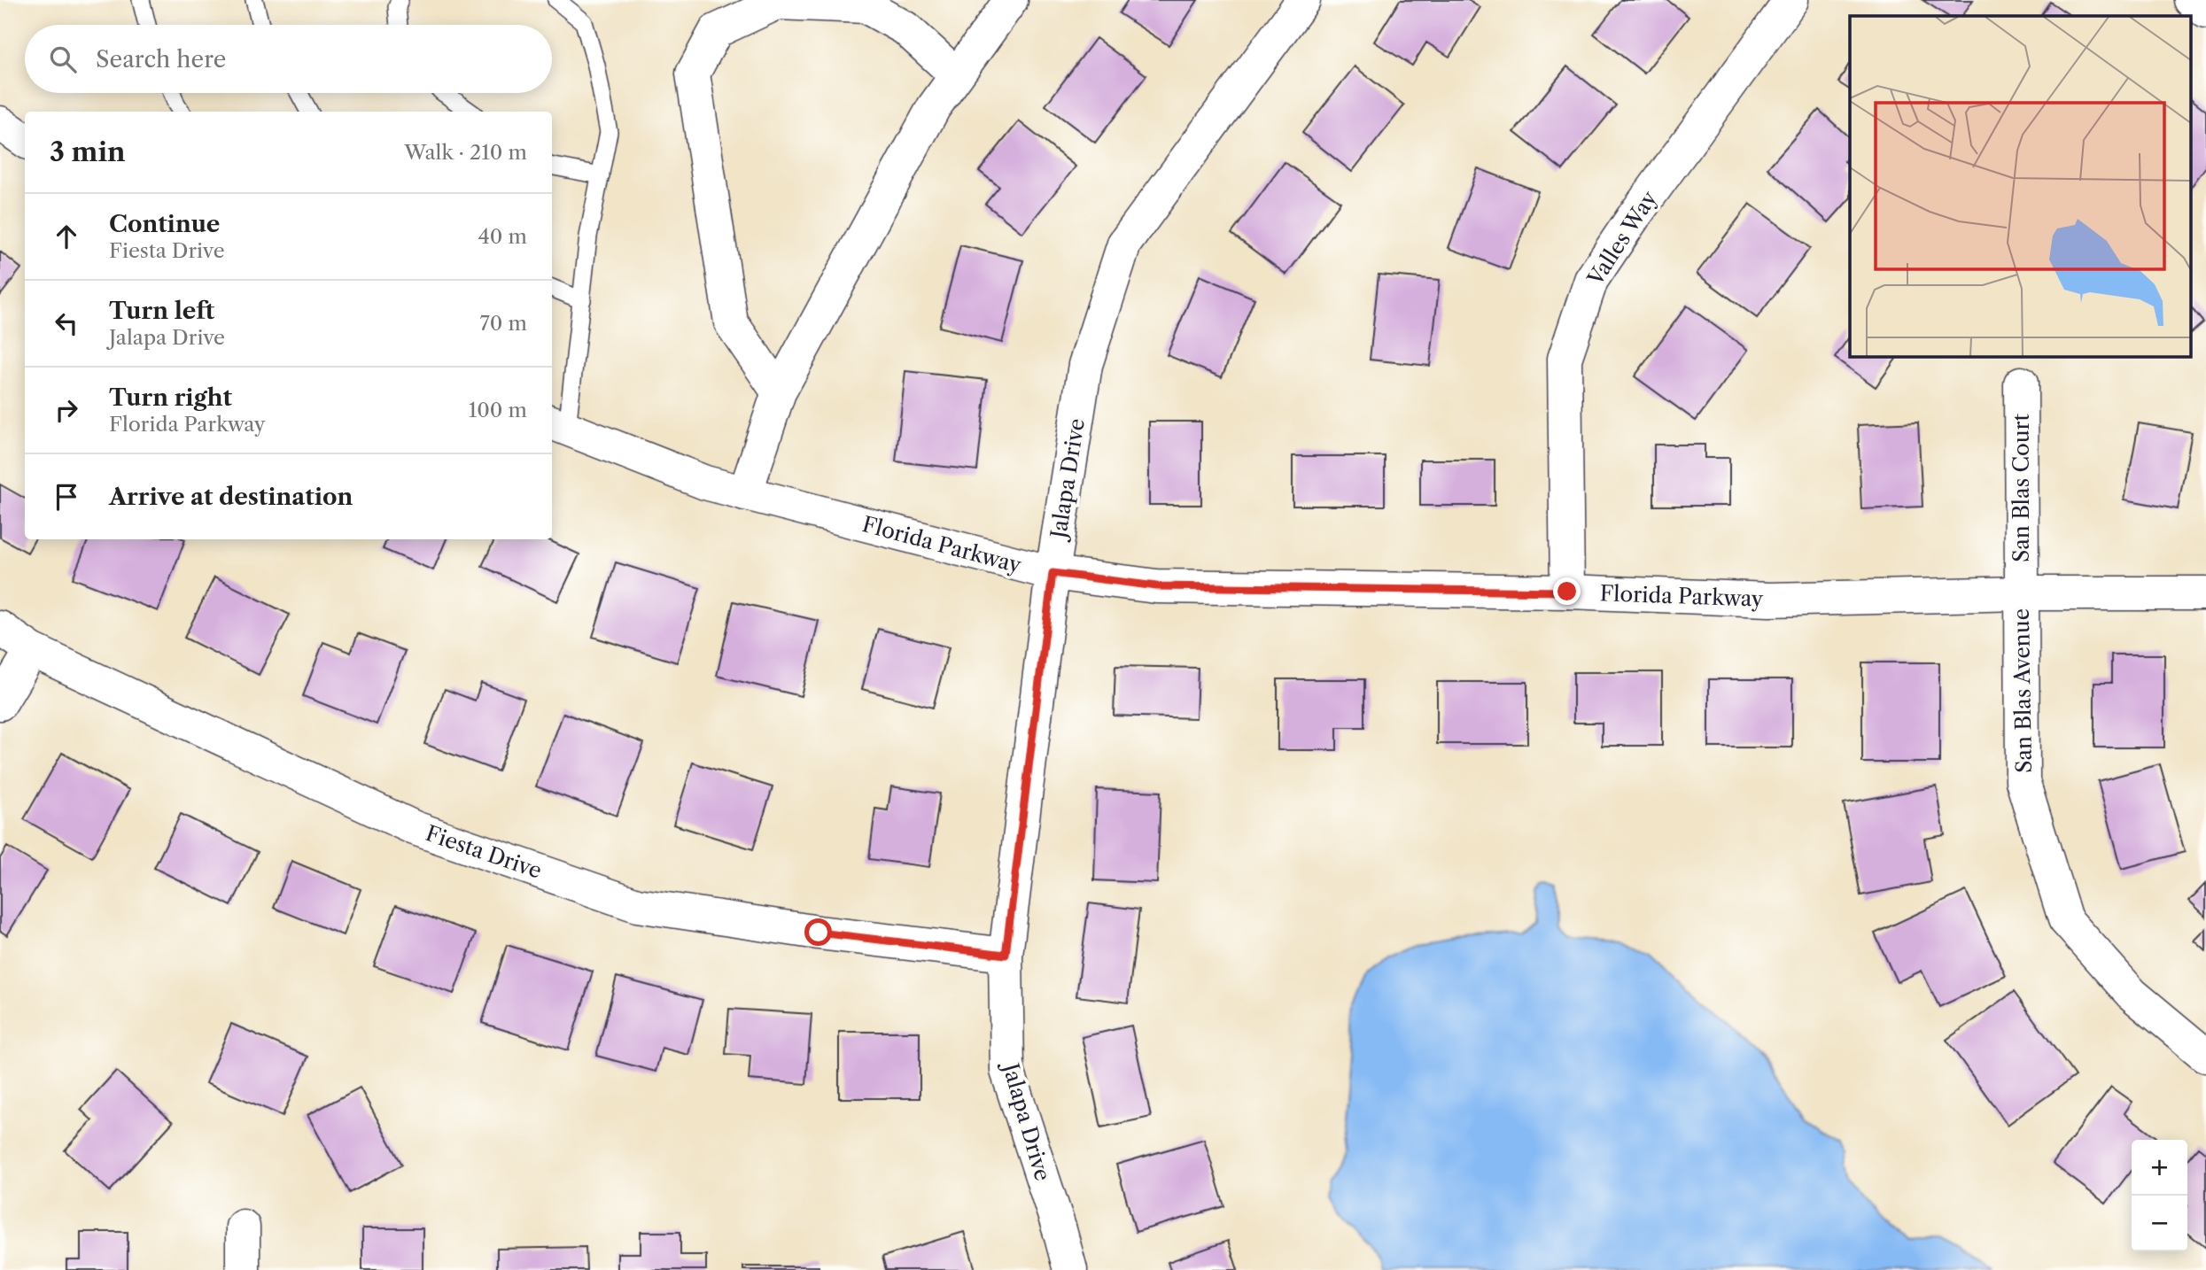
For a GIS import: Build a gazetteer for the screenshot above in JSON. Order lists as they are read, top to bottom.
{
  "streets": {
    "street": [
      "Valles Way",
      "Jalapa Drive",
      "San Blas Court",
      "Florida Parkway",
      "San Blas Avenue",
      "Fiesta Drive"
    ]
  },
  "crossings": [
    ["Valles Way", "Florida Parkway"],
    ["Jalapa Drive", "Florida Parkway"],
    ["Jalapa Drive", "Fiesta Drive"],
    ["San Blas Court", "Florida Parkway"],
    ["San Blas Court", "San Blas Avenue"],
    ["Florida Parkway", "San Blas Avenue"]
  ],
  "page": {
    "search": "Search here",
    "heading": ["3 min", "Walk · 210 m"],
    "list": [
      ["Continue", "Fiesta Drive", "40 m"],
      ["Turn left", "Jalapa Drive", "70 m"],
      ["Turn right", "Florida Parkway", "100 m"],
      "Arrive at destination"
    ],
    "map_buttons": ["+", "−"]
  }
}
